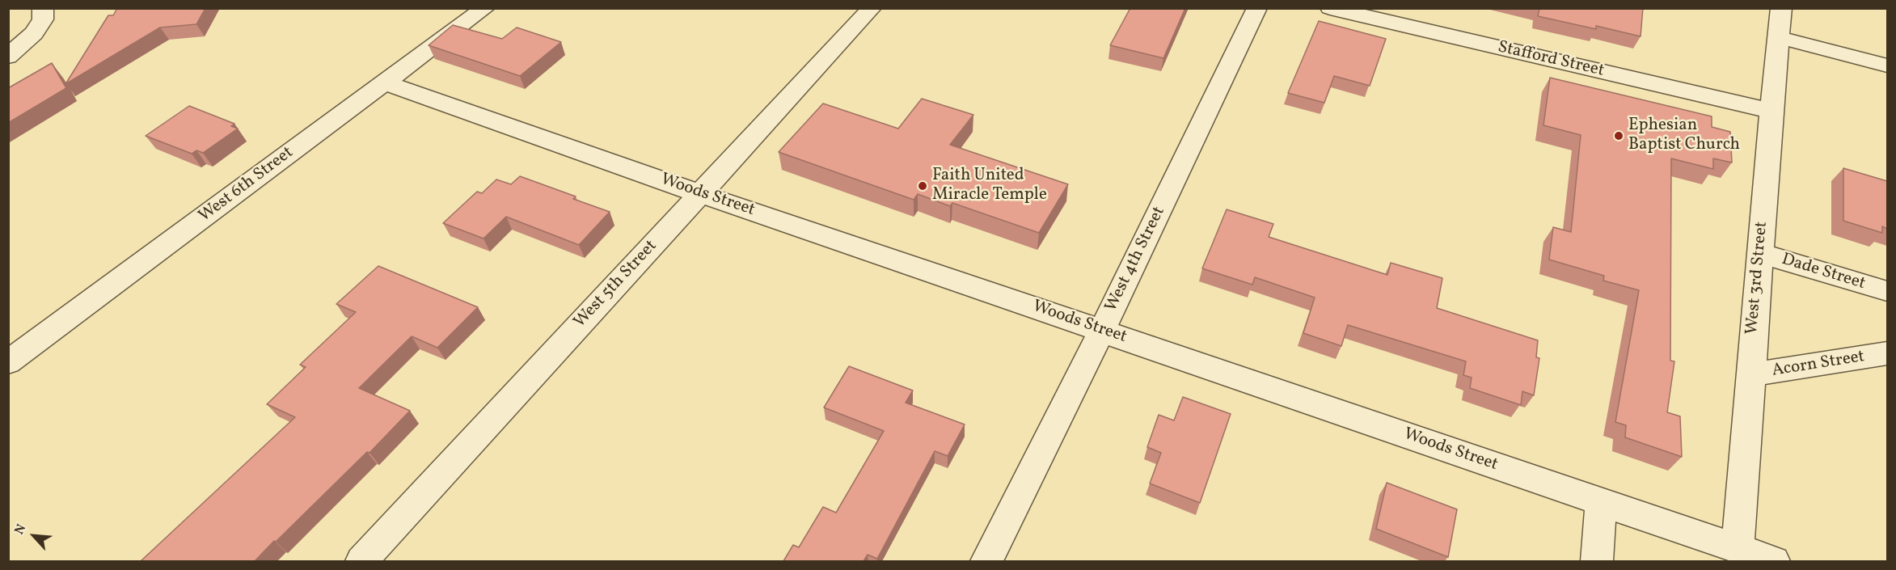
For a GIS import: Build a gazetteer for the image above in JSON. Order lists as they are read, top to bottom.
{
  "streets": {
    "street": [
      "Stafford Street",
      "West 6th Street",
      "Woods Street",
      "West 4th Street",
      "Dade Street",
      "West 3rd Street",
      "West 5th Street",
      "Acorn Street"
    ]
  },
  "crossings": [
    ["Stafford Street", "West 3rd Street"],
    ["West 6th Street", "Woods Street"],
    ["Woods Street", "West 4th Street"],
    ["Woods Street", "West 3rd Street"],
    ["Woods Street", "West 5th Street"],
    ["Dade Street", "West 3rd Street"],
    ["West 3rd Street", "Acorn Street"]
  ],
  "places": ["Ephesian Baptist Church", "Faith United Miracle Temple"],
  "north": "top left"
}
